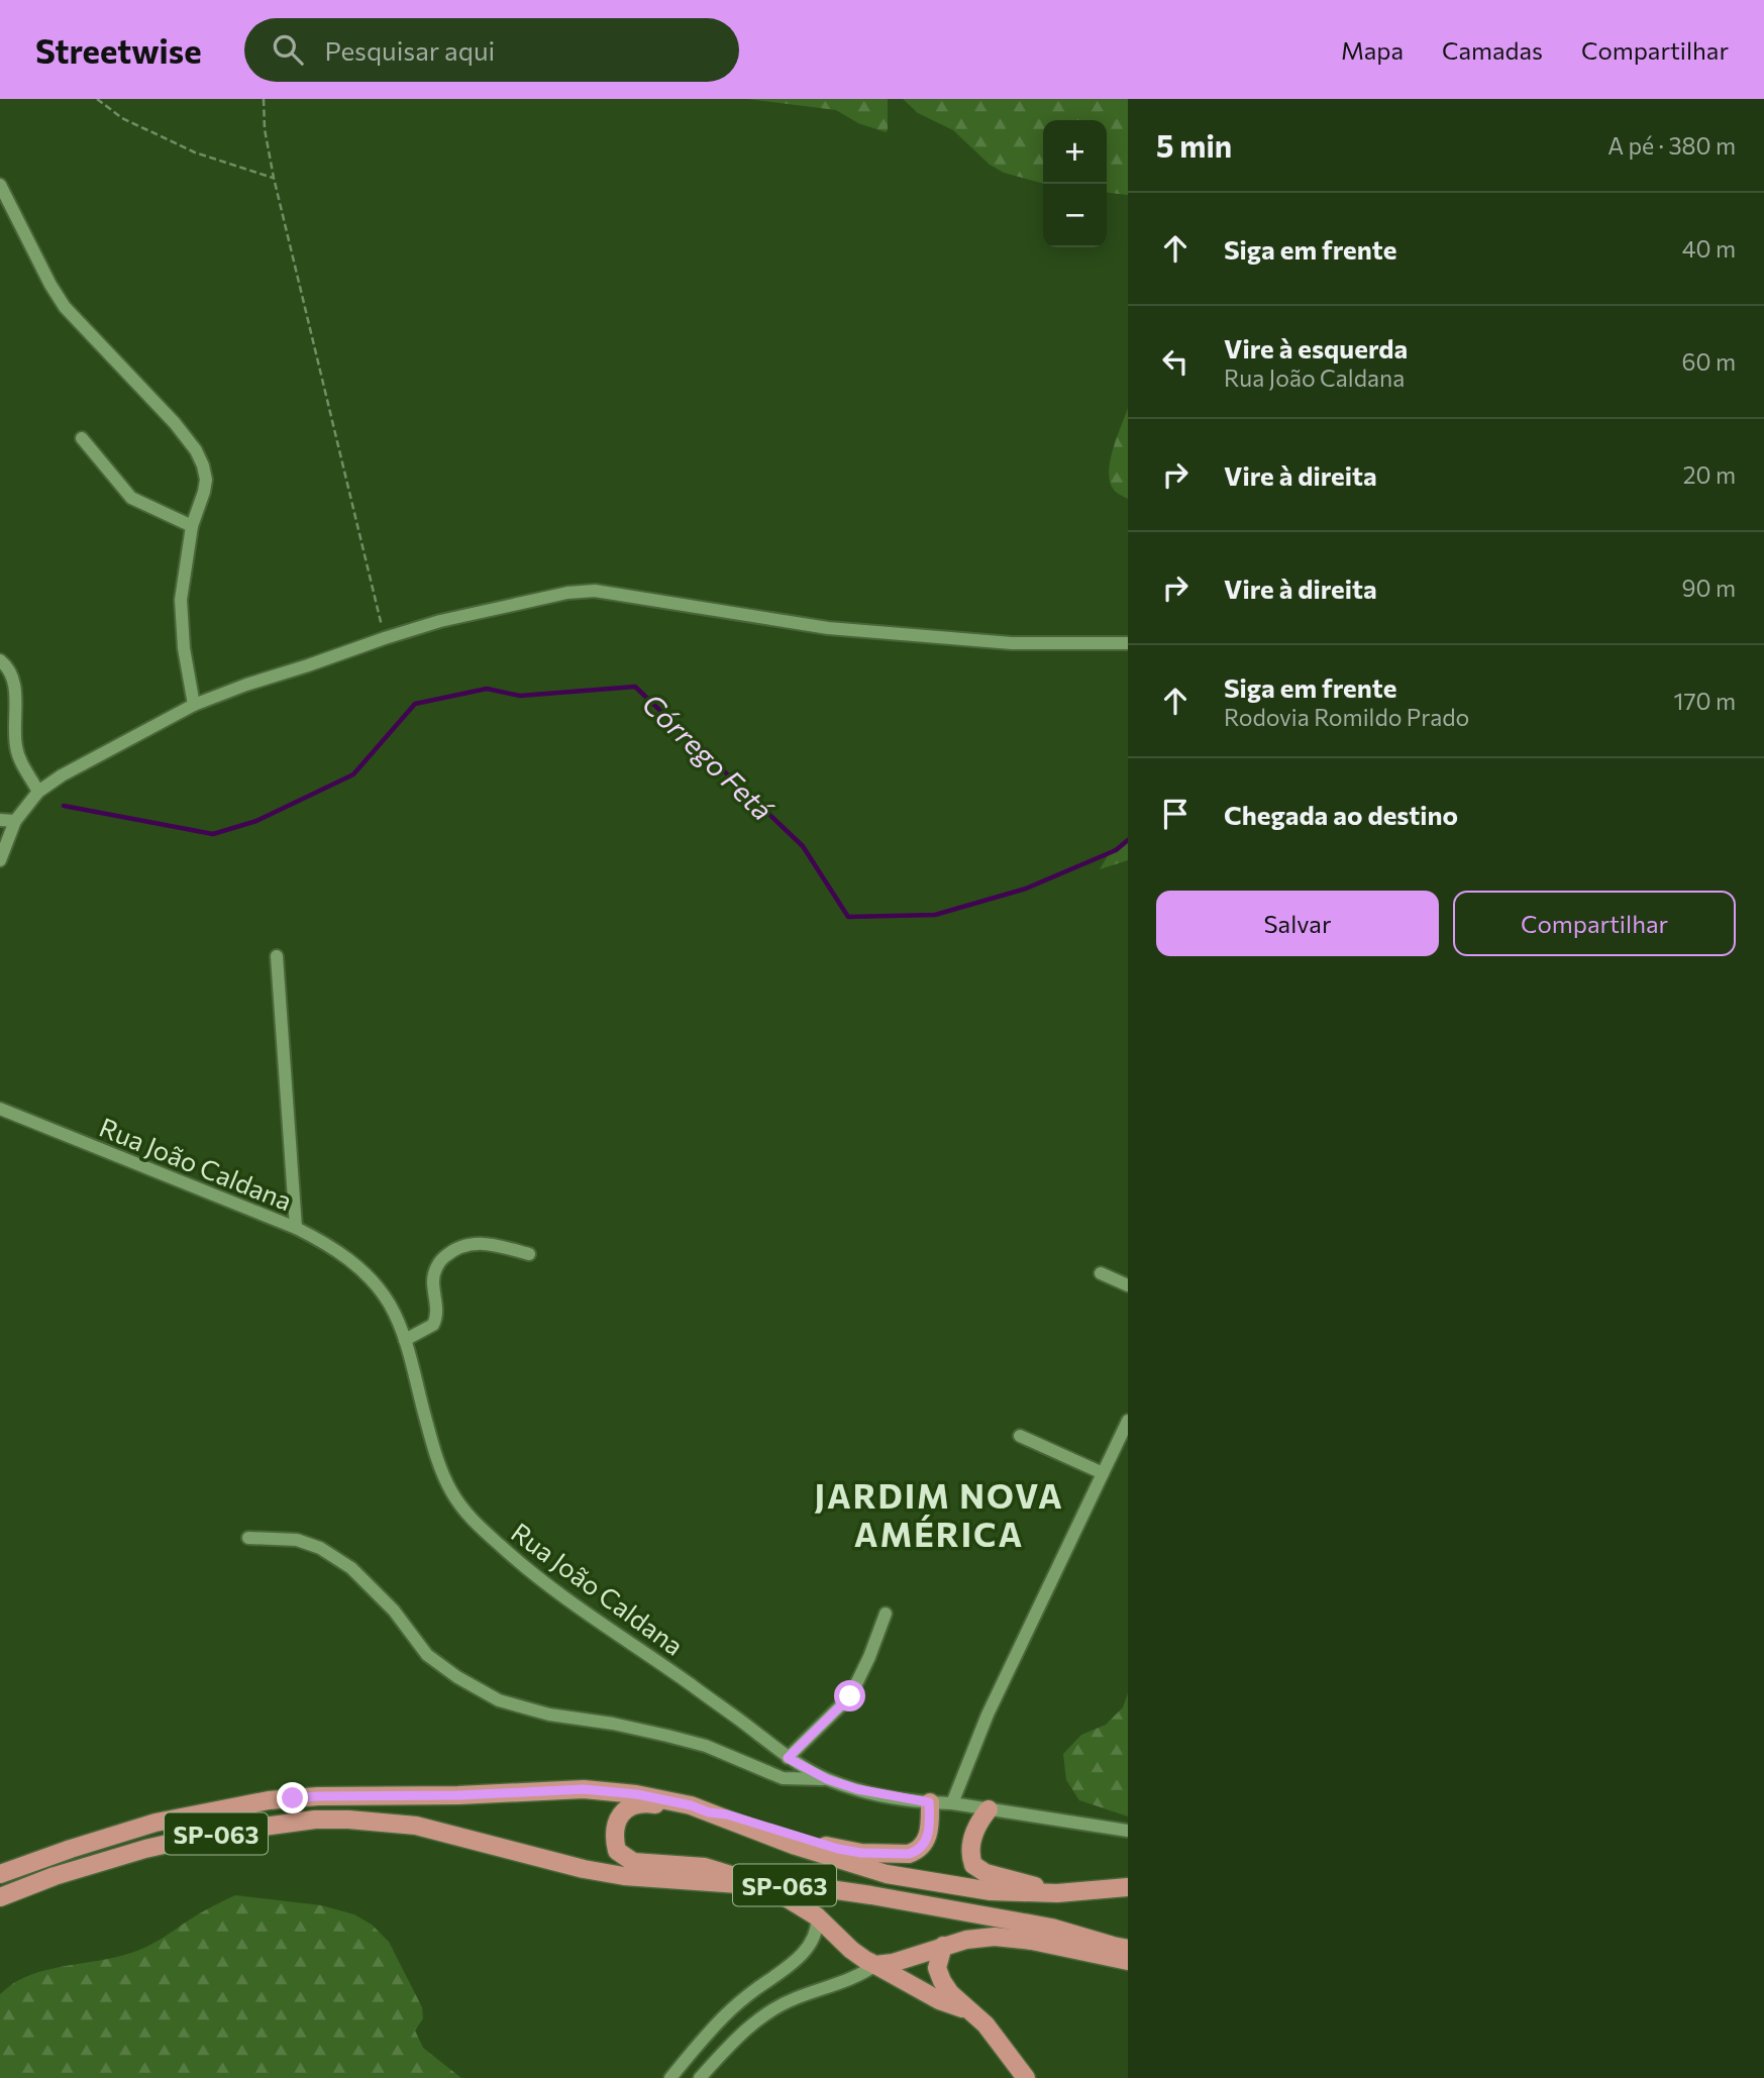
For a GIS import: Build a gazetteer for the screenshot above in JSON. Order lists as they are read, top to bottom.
{
  "streets": {
    "main road": ["SP-063"],
    "street": ["Rua João Caldana"]
  },
  "districts": ["JARDIM NOVA AMÉRICA"],
  "water": ["Córrego Fetá"],
  "page": {
    "header": "Streetwise",
    "search": "Pesquisar aqui",
    "nav": ["Mapa", "Camadas", "Compartilhar"],
    "heading": ["5 min", "A pé · 380 m"],
    "map_buttons": ["+", "−"],
    "list": [
      ["Siga em frente", "40 m"],
      ["Vire à esquerda", "Rua João Caldana", "60 m"],
      ["Vire à direita", "20 m"],
      ["Vire à direita", "90 m"],
      ["Siga em frente", "Rodovia Romildo Prado", "170 m"],
      "Chegada ao destino"
    ],
    "buttons": ["Salvar", "Compartilhar"]
  }
}
